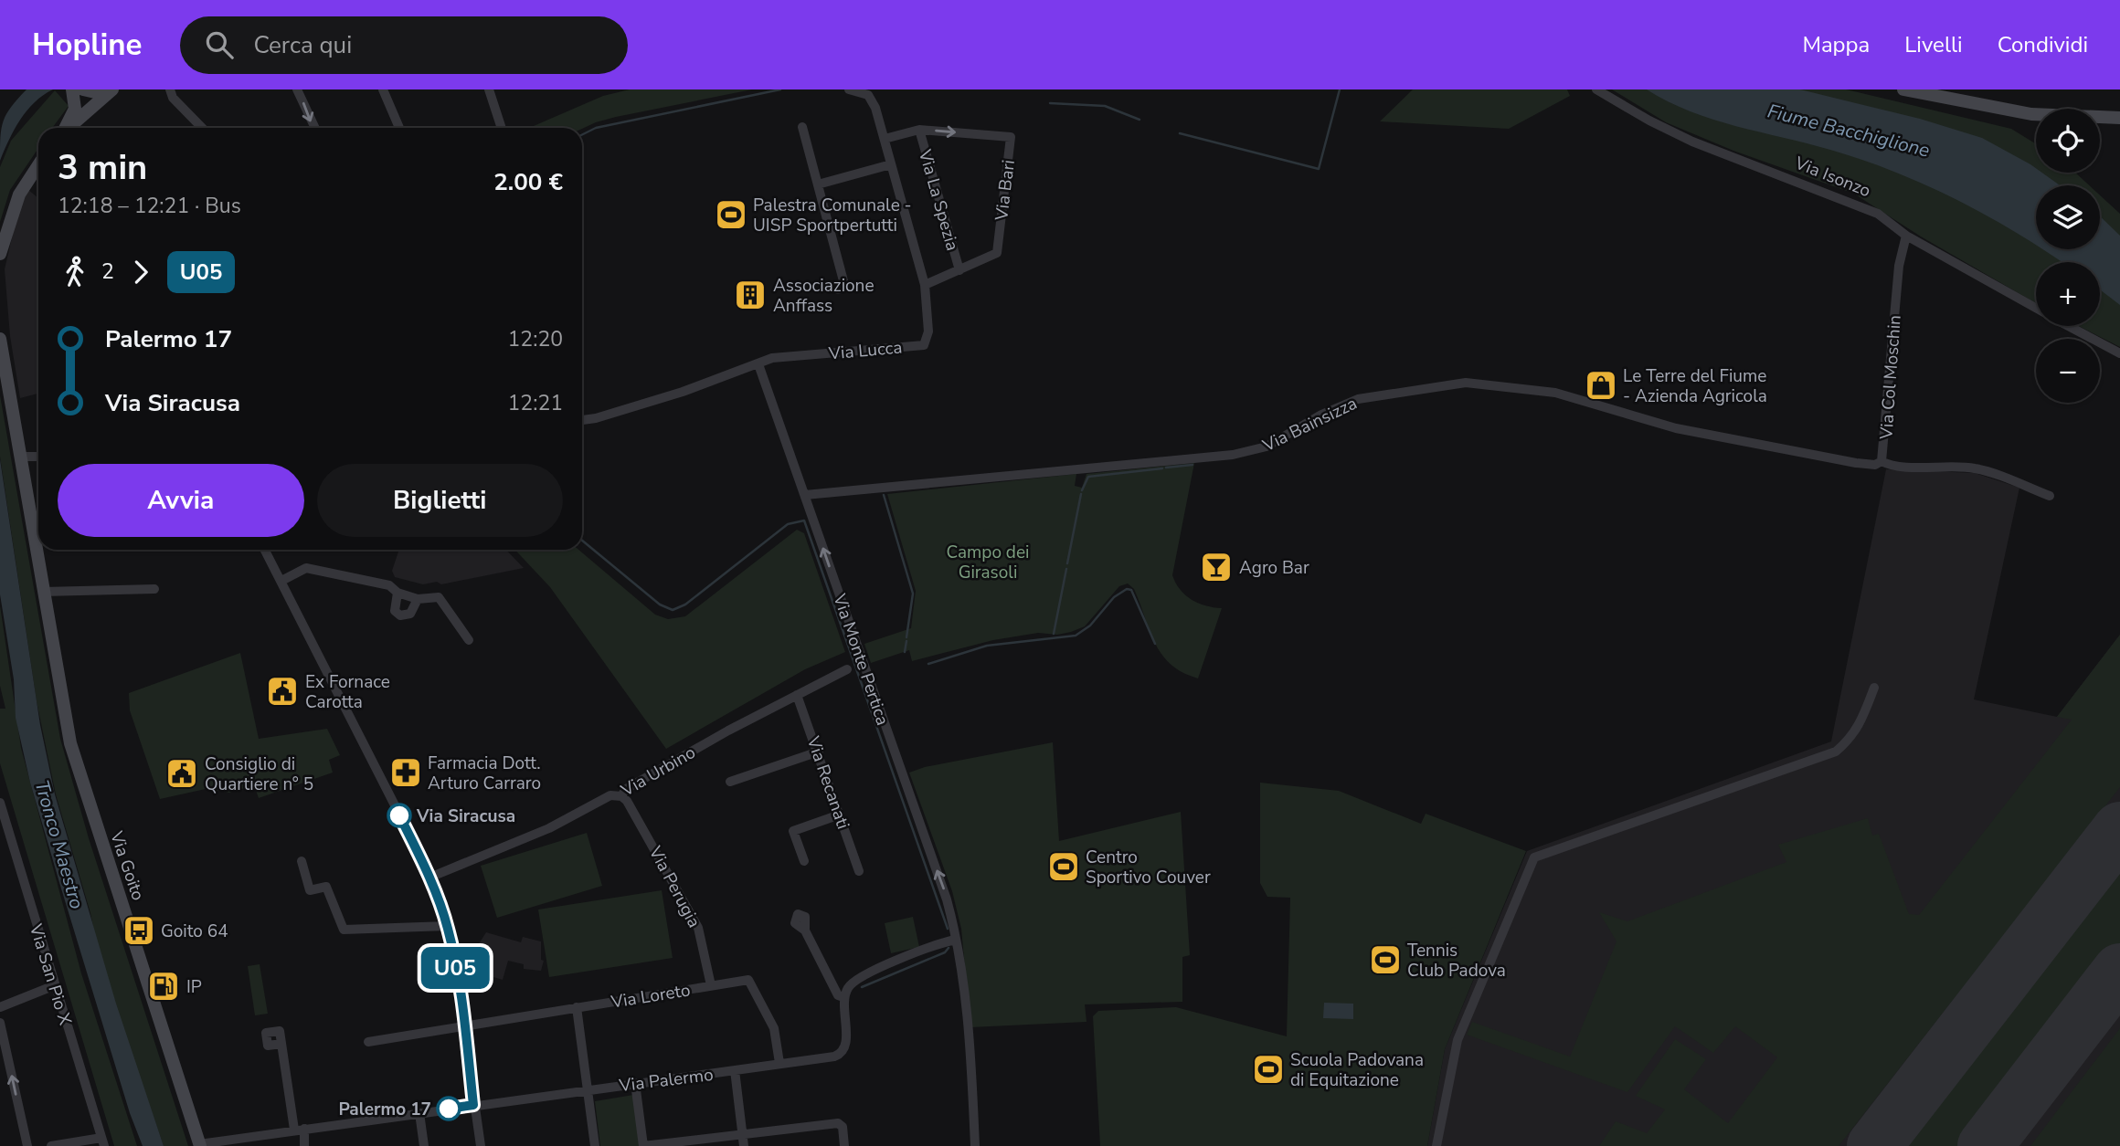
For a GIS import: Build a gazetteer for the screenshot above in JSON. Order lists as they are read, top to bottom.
{
  "streets": {
    "main road": ["Via Goito"],
    "street": [
      "Via Isonzo",
      "Via Bari",
      "Via La Spezia",
      "Via Lucca",
      "Via Col Moschin",
      "Via Bainsizza",
      "Via Monte Pertica",
      "Via Urbino",
      "Via Recanati",
      "Via Perugia",
      "Via San Pio X",
      "Via Loreto",
      "Via Palermo"
    ]
  },
  "crossings": [
    ["Via Isonzo", "Via Col Moschin"],
    ["Via Bari", "Via La Spezia"],
    ["Via Bari", "Via Lucca"],
    ["Via Lucca", "Via Monte Pertica"],
    ["Via Col Moschin", "Via Bainsizza"],
    ["Via Bainsizza", "Via Monte Pertica"],
    ["Via Urbino", "Via Recanati"],
    ["Via Urbino", "Via Perugia"],
    ["Via Goito", "Via Palermo"],
    ["Via Perugia", "Via Loreto"],
    ["Via Loreto", "Via Palermo"]
  ],
  "one_way": ["Via Monte Pertica"],
  "water": ["Fiume Bacchiglione", "Tronco Maestro"],
  "parks": ["Campo dei Girasoli"],
  "places": {
    "sports": [
      "Palestra Comunale - UISP Sportpertutti",
      "Centro Sportivo Couver",
      "Tennis Club Padova",
      "Scuola Padovana di Equitazione"
    ],
    "building": ["Associazione Anffass"],
    "shop": ["Le Terre del Fiume - Azienda Agricola"],
    "bar": ["Agro Bar"],
    "public building": ["Ex Fornace Carotta", "Consiglio di Quartiere n° 5"],
    "pharmacy": ["Farmacia Dott. Arturo Carraro"],
    "other": ["Via Siracusa", "Palermo 17"],
    "bus stop": ["Goito 64"],
    "fuel station": ["IP"]
  },
  "lines": ["bus line U05"],
  "page": {
    "header": "Hopline",
    "search": "Cerca qui",
    "nav": ["Mappa", "Livelli", "Condividi"],
    "on_map": "U05",
    "map_buttons": ["+", "−"],
    "heading": ["3 min", "12:18 – 12:21 · Bus", "2.00 €"],
    "legs": ["2", "U05"],
    "list": [
      {
        "name": "Palermo 17",
        "value": "12:20"
      },
      {
        "name": "Via Siracusa",
        "value": "12:21"
      }
    ],
    "buttons": ["Avvia", "Biglietti"]
  }
}
